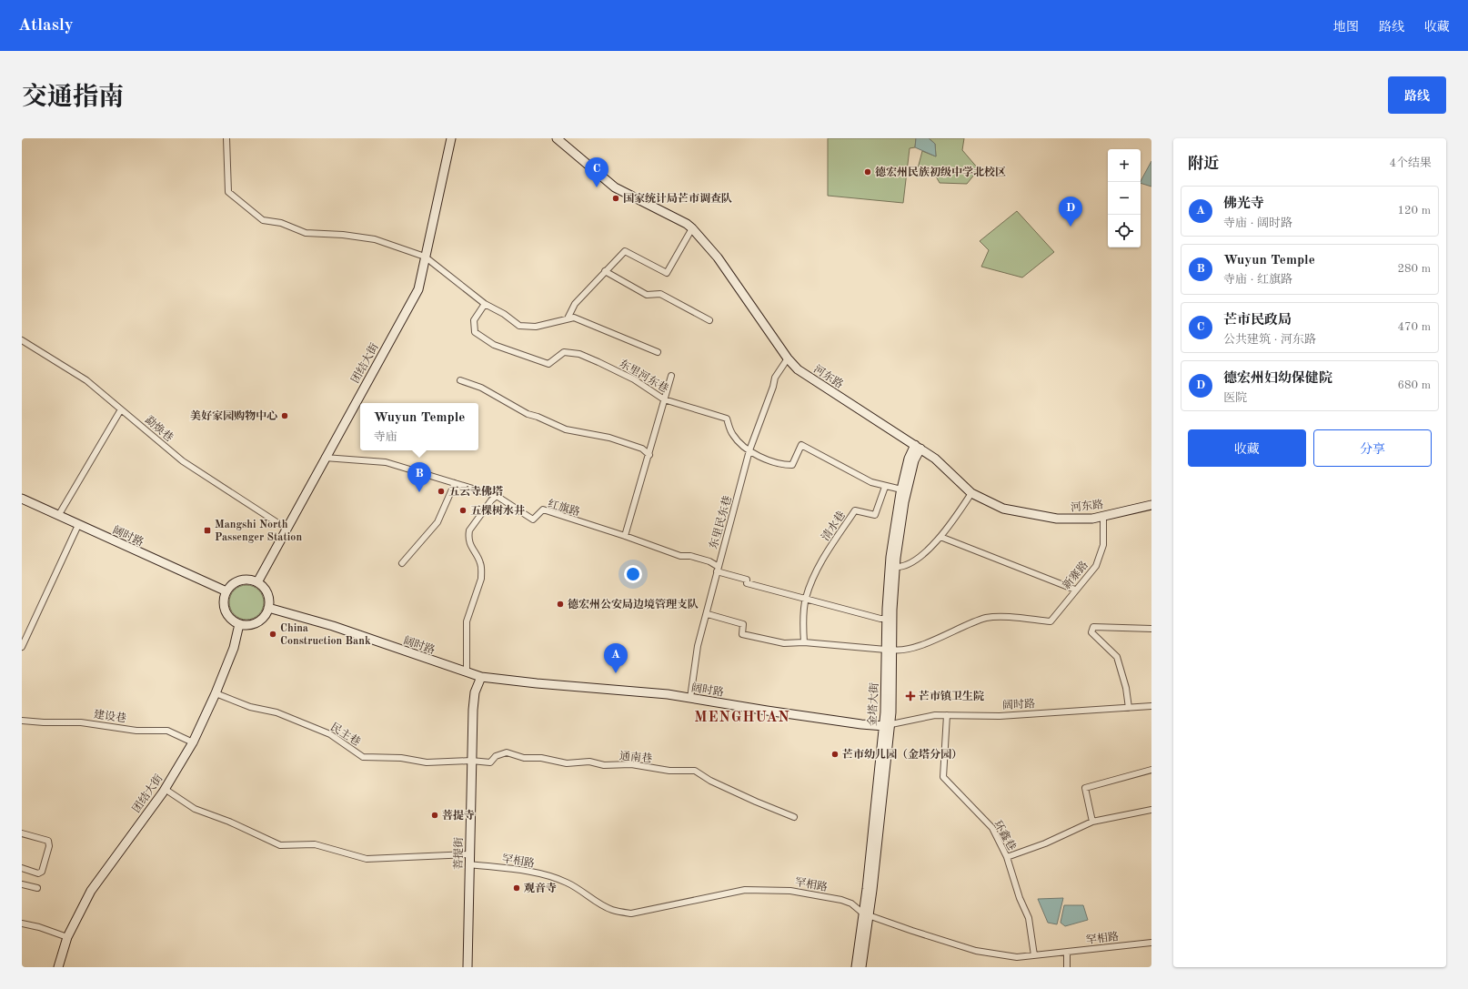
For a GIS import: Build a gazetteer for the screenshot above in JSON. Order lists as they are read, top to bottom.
{
  "streets": {
    "main road": [
      "团结大街",
      "河东路",
      "阔时路",
      "金塔大街",
      "菩提街"
    ],
    "street": [
      "东里河东巷",
      "勐焕巷",
      "红旗路",
      "东里民东巷",
      "清水巷",
      "新寨路",
      "建设巷",
      "民主巷",
      "通南巷",
      "环鑫巷",
      "罕相路"
    ]
  },
  "crossings": [
    ["团结大街", "勐焕巷"],
    ["团结大街", "红旗路"],
    ["团结大街", "阔时路"],
    ["团结大街", "建设巷"],
    ["团结大街", "民主巷"],
    ["东里河东巷", "东里民东巷"],
    ["东里河东巷", "清水巷"],
    ["东里河东巷", "金塔大街"],
    ["河东路", "东里民东巷"],
    ["河东路", "新寨路"],
    ["河东路", "金塔大街"],
    ["红旗路", "东里民东巷"],
    ["东里民东巷", "阔时路"],
    ["阔时路", "金塔大街"],
    ["阔时路", "环鑫巷"],
    ["阔时路", "菩提街"],
    ["新寨路", "金塔大街"],
    ["金塔大街", "罕相路"],
    ["民主巷", "通南巷"],
    ["民主巷", "菩提街"],
    ["通南巷", "菩提街"],
    ["环鑫巷", "罕相路"],
    ["菩提街", "罕相路"]
  ],
  "districts": ["MENGHUAN"],
  "places": {
    "other": [
      "德宏州民族初级中学北校区",
      "国家统计局芒市调查队",
      "美好家园购物中心",
      "五云寺佛塔",
      "五棵树水井",
      "德宏州公安局边境管理支队",
      "China Construction Bank",
      "芒市幼儿园（金塔分园）",
      "菩提寺",
      "观音寺"
    ],
    "transit": ["Mangshi North Passenger Station"],
    "health": ["芒市镇卫生院"]
  },
  "page": {
    "header": "Atlasly",
    "nav": ["地图", "路线", "收藏"],
    "title": "交通指南",
    "buttons": [
      "路线",
      ["收藏", "分享"]
    ],
    "heading": ["附近", "4个结果"],
    "map_buttons": ["+", "−"],
    "pins": [
      "C",
      "D",
      "B",
      "A"
    ],
    "list": [
      {
        "mark": "A",
        "name": "佛光寺",
        "note": "寺庙 · 阔时路",
        "value": "120 m"
      },
      {
        "mark": "B",
        "name": "Wuyun Temple",
        "note": "寺庙 · 红旗路",
        "value": "280 m"
      },
      {
        "mark": "C",
        "name": "芒市民政局",
        "note": "公共建筑 · 河东路",
        "value": "470 m"
      },
      {
        "mark": "D",
        "name": "德宏州妇幼保健院",
        "note": "医院",
        "value": "680 m"
      }
    ],
    "popup": ["Wuyun Temple", "寺庙"]
  }
}
